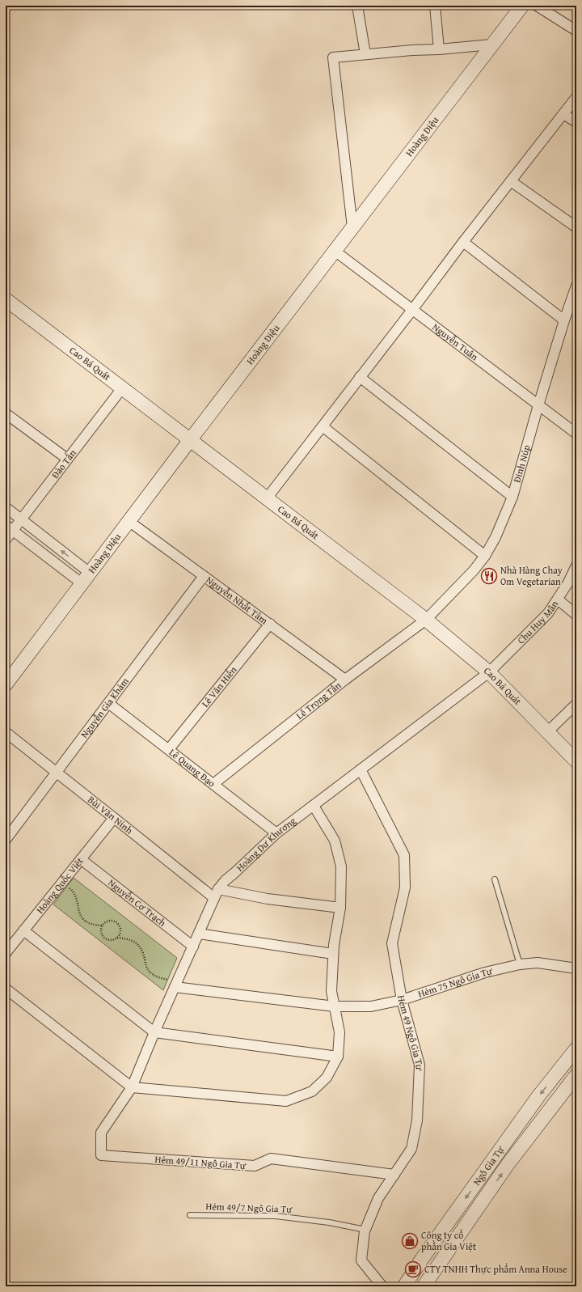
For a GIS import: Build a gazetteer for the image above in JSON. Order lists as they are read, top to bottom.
{
  "streets": {
    "street": [
      "Hoàng Diệu",
      "Nguyễn Tuân",
      "Cao Bá Quát",
      "Đào Tấn",
      "Đinh Núp",
      "Nguyễn Nhất Tâm",
      "Chu Huy Mân",
      "Lê Văn Hiến",
      "Lê Trọng Tấn",
      "Nguyễn Gia Khảm",
      "Lê Quang Đạo",
      "Bùi Văn Ninh",
      "Hoàng Dư Khương",
      "Hoàng Quốc Việt",
      "Nguyễn Cơ Trạch",
      "Hẻm 75 Ngô Gia Tự",
      "Hẻm 49 Ngô Gia Tự",
      "Hẻm 49/11 Ngô Gia Tự",
      "Ngô Gia Tự"
    ],
    "lane": ["Hẻm 49/7 Ngô Gia Tự"]
  },
  "crossings": [
    ["Hoàng Diệu", "Nguyễn Tuân"],
    ["Hoàng Diệu", "Cao Bá Quát"],
    ["Hoàng Diệu", "Nguyễn Nhất Tâm"],
    ["Nguyễn Tuân", "Đinh Núp"],
    ["Cao Bá Quát", "Đào Tấn"],
    ["Cao Bá Quát", "Đinh Núp"],
    ["Cao Bá Quát", "Chu Huy Mân"],
    ["Cao Bá Quát", "Lê Trọng Tấn"],
    ["Cao Bá Quát", "Hoàng Dư Khương"],
    ["Đinh Núp", "Lê Trọng Tấn"],
    ["Nguyễn Nhất Tâm", "Lê Văn Hiến"],
    ["Nguyễn Nhất Tâm", "Lê Trọng Tấn"],
    ["Nguyễn Nhất Tâm", "Nguyễn Gia Khảm"],
    ["Chu Huy Mân", "Hoàng Dư Khương"],
    ["Lê Văn Hiến", "Lê Quang Đạo"],
    ["Lê Trọng Tấn", "Lê Quang Đạo"],
    ["Nguyễn Gia Khảm", "Lê Quang Đạo"],
    ["Nguyễn Gia Khảm", "Bùi Văn Ninh"],
    ["Lê Quang Đạo", "Hoàng Dư Khương"],
    ["Bùi Văn Ninh", "Hoàng Dư Khương"],
    ["Bùi Văn Ninh", "Hoàng Quốc Việt"],
    ["Hoàng Dư Khương", "Nguyễn Cơ Trạch"],
    ["Hoàng Dư Khương", "Hẻm 75 Ngô Gia Tự"],
    ["Hoàng Dư Khương", "Hẻm 49 Ngô Gia Tự"],
    ["Hoàng Dư Khương", "Hẻm 49/11 Ngô Gia Tự"],
    ["Hoàng Quốc Việt", "Nguyễn Cơ Trạch"],
    ["Hẻm 75 Ngô Gia Tự", "Hẻm 49 Ngô Gia Tự"],
    ["Hẻm 49 Ngô Gia Tự", "Hẻm 49/11 Ngô Gia Tự"],
    ["Hẻm 49 Ngô Gia Tự", "Hẻm 49/7 Ngô Gia Tự"]
  ],
  "places": {
    "restaurant": ["Nhà Hàng Chay Om Vegetarian"],
    "shop": ["Công ty cổ phần Gia Việt"],
    "cafe": ["CTY TNHH Thực phẩm Anna House"]
  }
}
